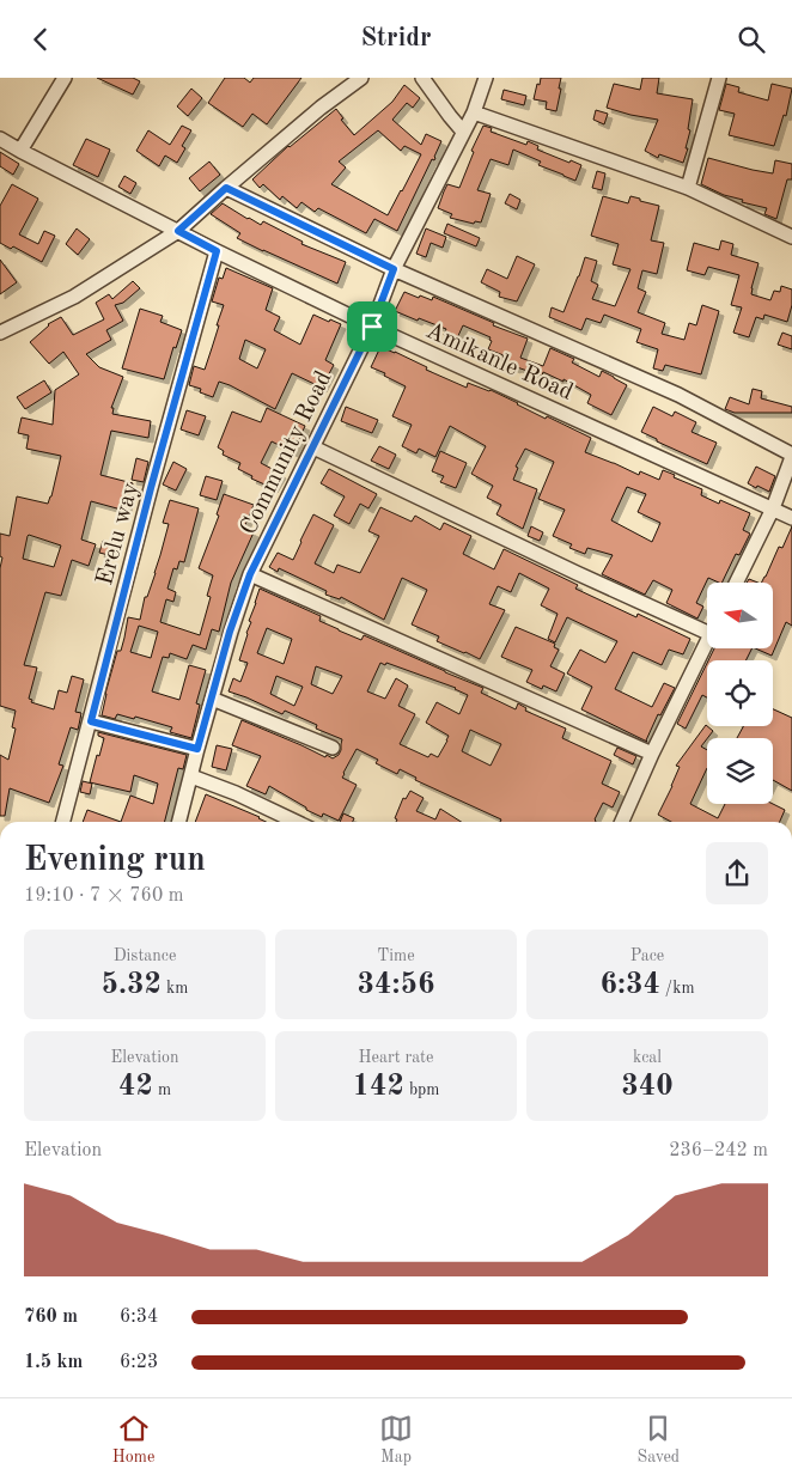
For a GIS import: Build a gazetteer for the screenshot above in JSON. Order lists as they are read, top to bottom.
{
  "streets": {
    "street": ["Amikanle Road", "Community Road", "Erelu way"]
  },
  "crossings": [
    ["Amikanle Road", "Community Road"],
    ["Amikanle Road", "Erelu way"]
  ],
  "north": "left",
  "page": {
    "header": "Stridr",
    "heading": ["Evening run", "19:10 · 7 × 760 m"],
    "stats": [
      ["Distance", "5.32 km"],
      ["Time", "34:56"],
      ["Pace", "6:34 /km"],
      ["Elevation", "42 m"],
      ["Heart rate", "142 bpm"],
      ["kcal", "340"]
    ],
    "chart": ["Elevation", "236–242 m"],
    "list": [
      {
        "name": "760 m",
        "note": "6:34"
      },
      {
        "name": "1.5 km",
        "note": "6:23"
      }
    ],
    "tabs": ["Home", "Map", "Saved"]
  }
}
